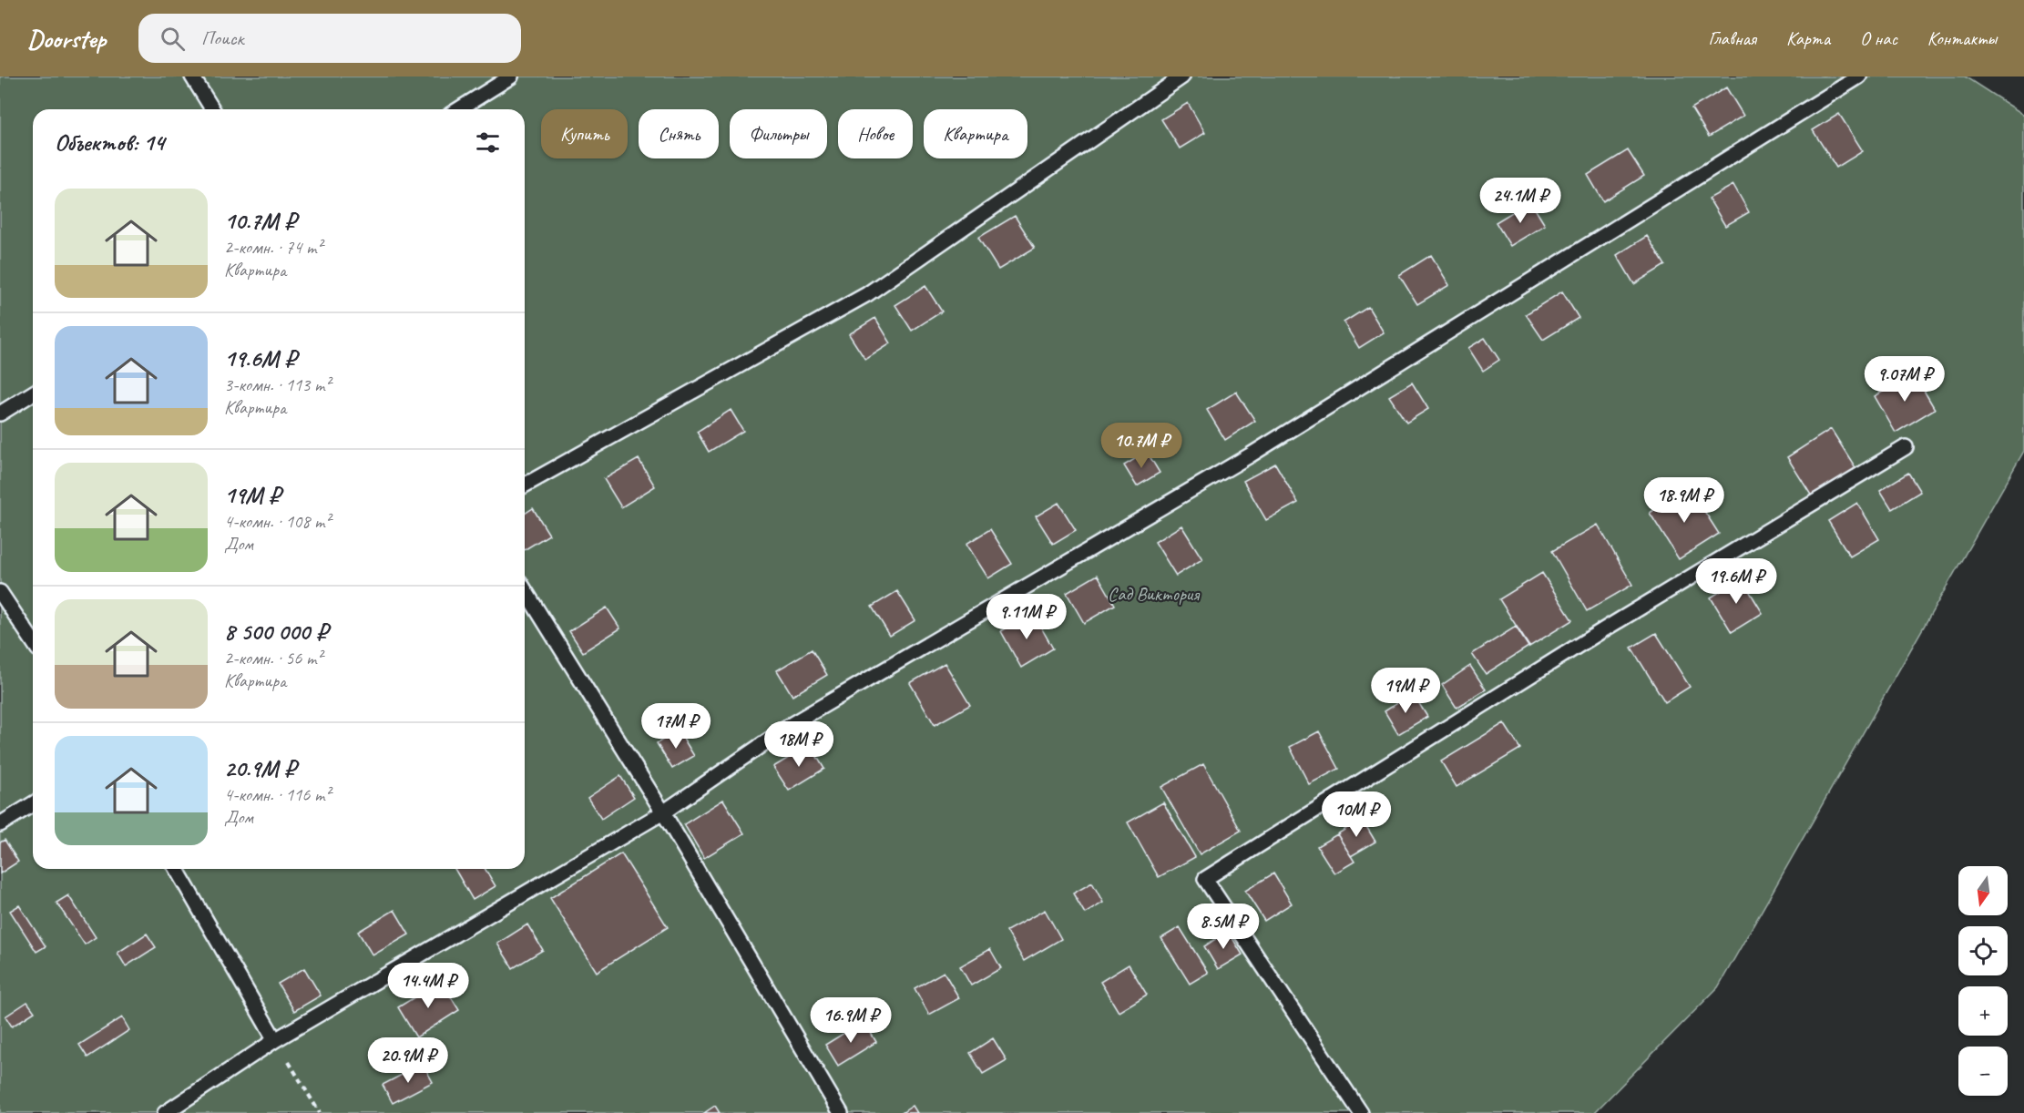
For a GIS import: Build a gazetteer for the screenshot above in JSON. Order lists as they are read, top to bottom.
{
  "parks": ["Сад Виктория"],
  "north": "bottom",
  "page": {
    "header": "Doorstep",
    "search": "Поиск",
    "nav": [
      "Главная",
      "Карта",
      "О нас",
      "Контакты"
    ],
    "chip": [
      "Купить",
      "Снять",
      "Фильтры",
      "Новое",
      "Квартира"
    ],
    "heading": "Объектов: 14",
    "list": [
      {
        "name": "10.7M ₽",
        "note": "2-комн. · 74 m² · Квартира"
      },
      {
        "name": "19.6M ₽",
        "note": "3-комн. · 113 m² · Квартира"
      },
      {
        "name": "19M ₽",
        "note": "4-комн. · 108 m² · Дом"
      },
      {
        "name": "8 500 000 ₽",
        "note": "2-комн. · 56 m² · Квартира"
      },
      {
        "name": "20.9M ₽",
        "note": "4-комн. · 116 m² · Дом"
      }
    ],
    "price": [
      "24.1M ₽",
      "9.07M ₽",
      "10.7M ₽",
      "18.9M ₽",
      "19.6M ₽",
      "9.11M ₽",
      "19M ₽",
      "17M ₽",
      "18M ₽",
      "10M ₽",
      "8.5M ₽",
      "14.4M ₽",
      "16.9M ₽",
      "20.9M ₽"
    ],
    "map_buttons": ["+", "−"]
  }
}
